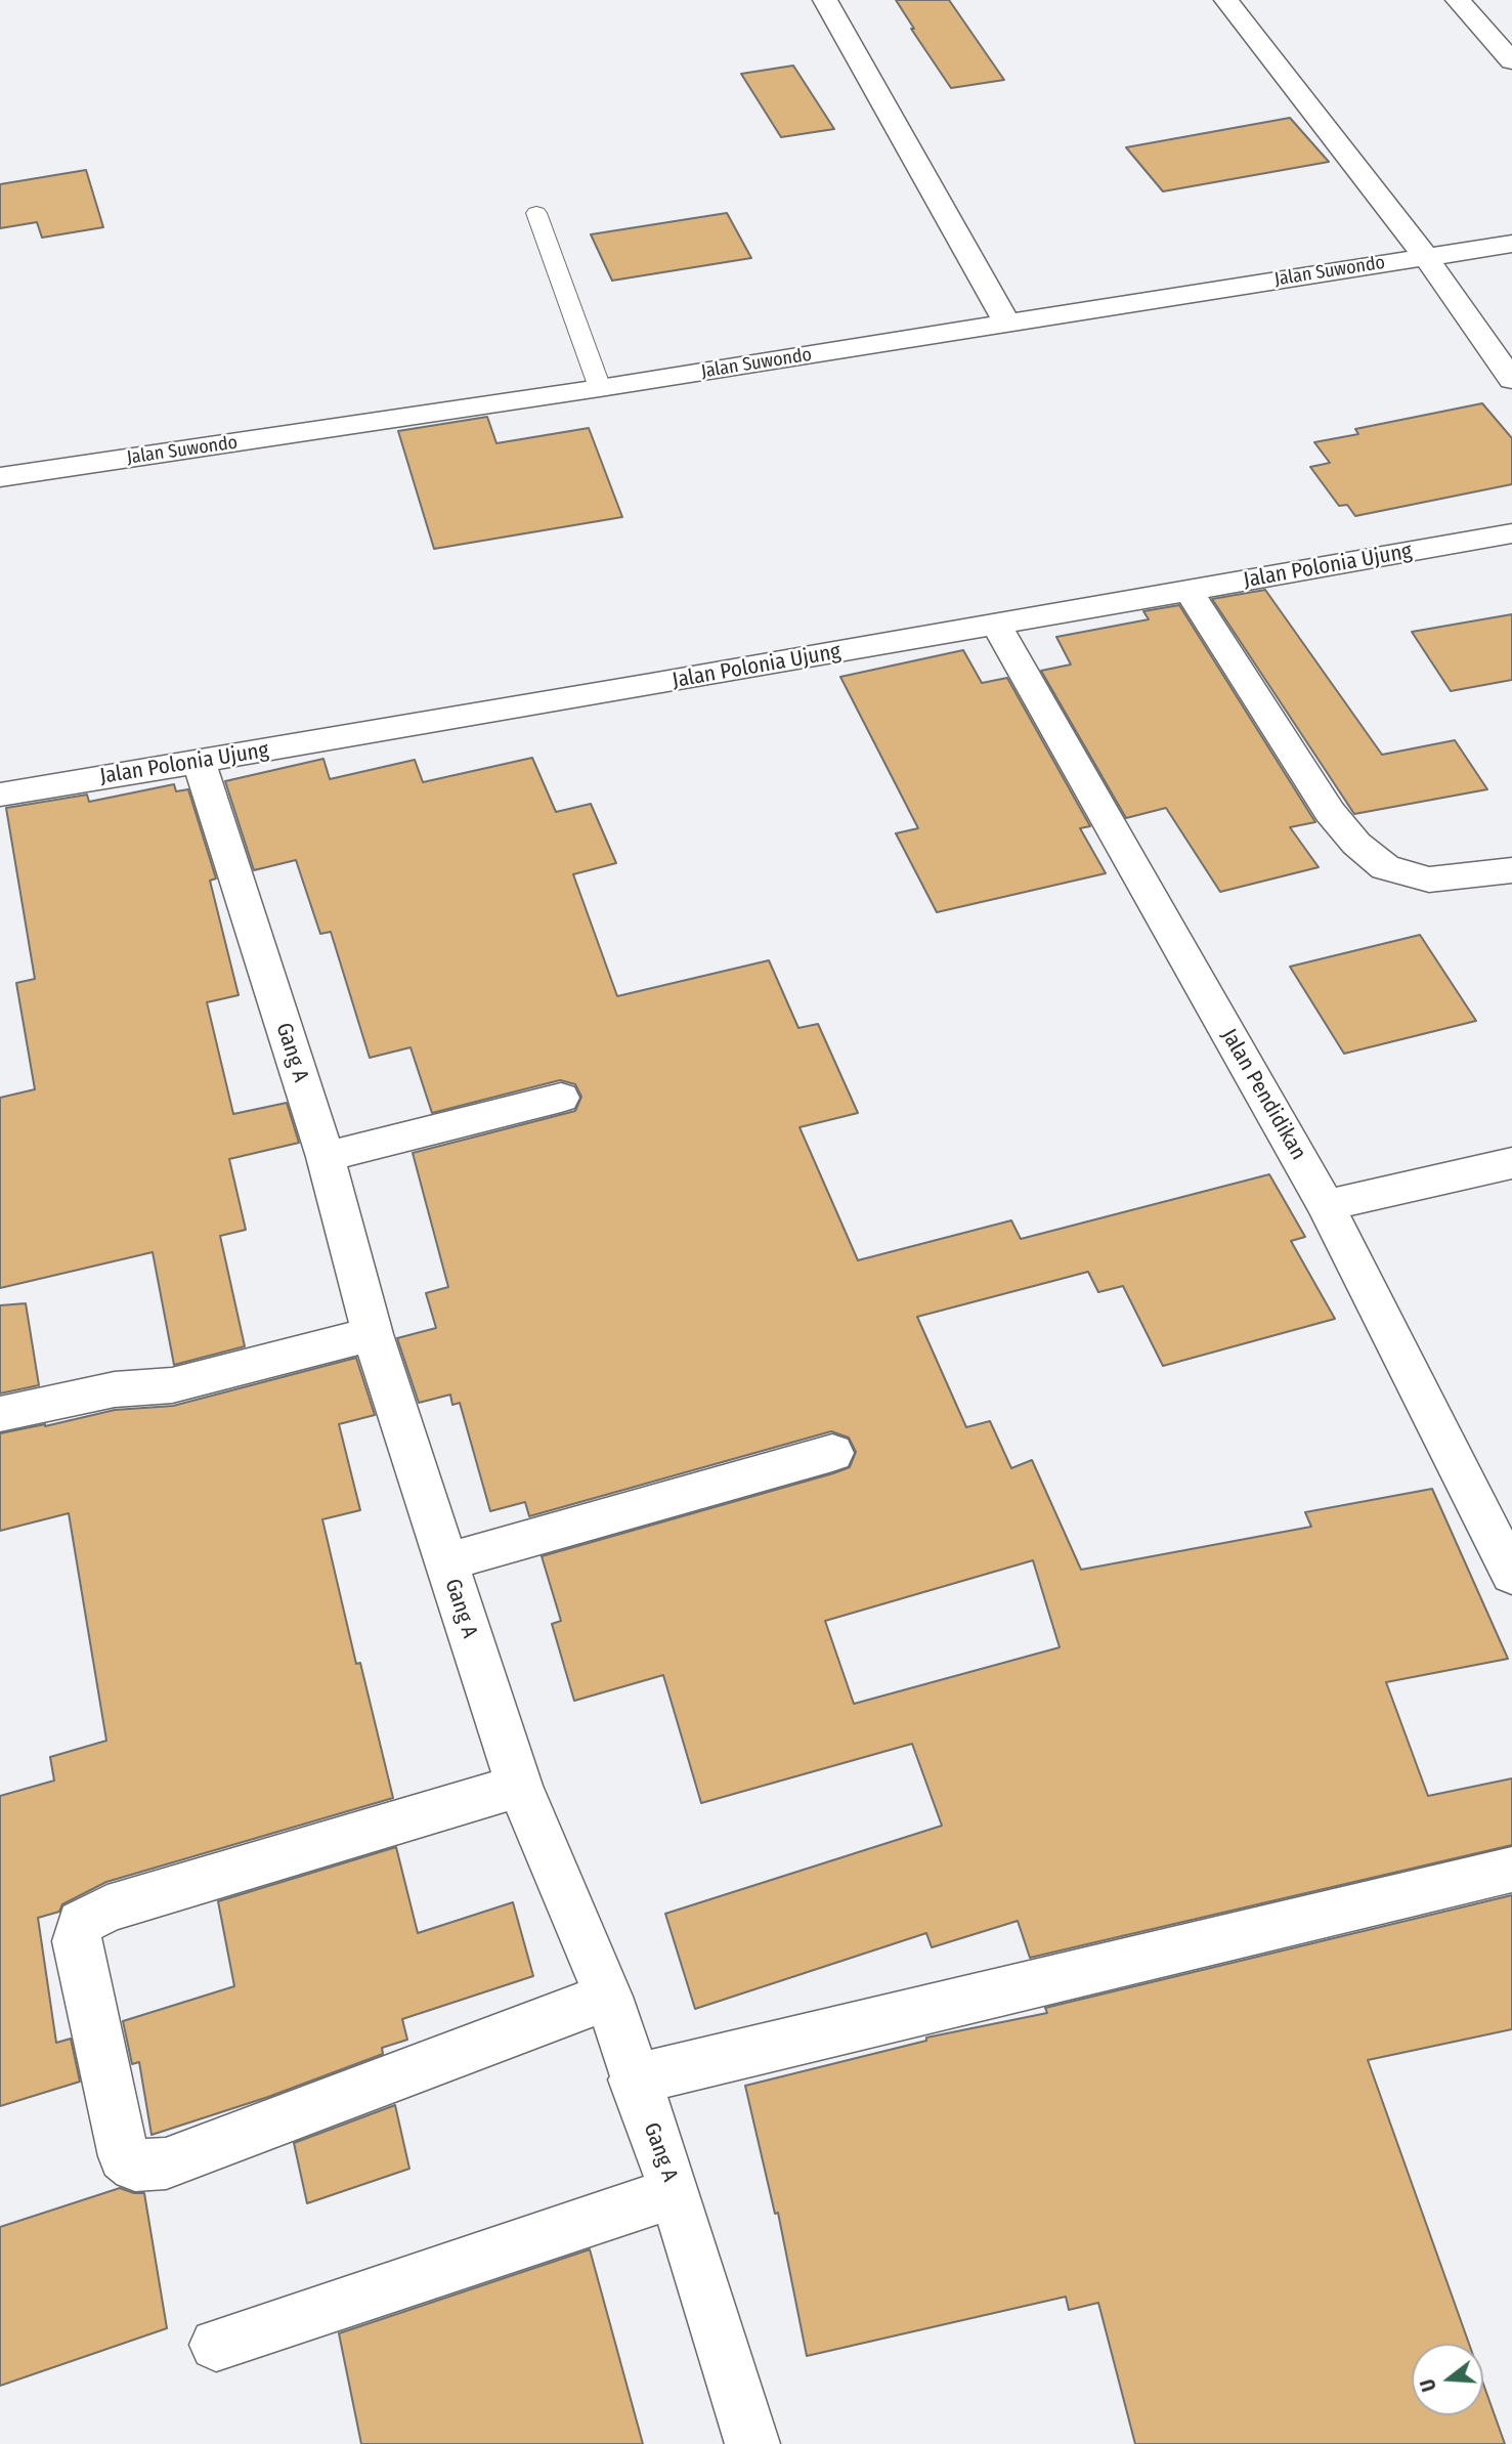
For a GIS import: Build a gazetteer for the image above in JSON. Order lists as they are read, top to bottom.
{
  "streets": {
    "street": [
      "Jalan Suwondo",
      "Jalan Polonia Ujung",
      "Gang A",
      "Jalan Pendidikan"
    ]
  },
  "crossings": [
    ["Jalan Polonia Ujung", "Gang A"],
    ["Jalan Polonia Ujung", "Jalan Pendidikan"]
  ],
  "north": "left"
}
